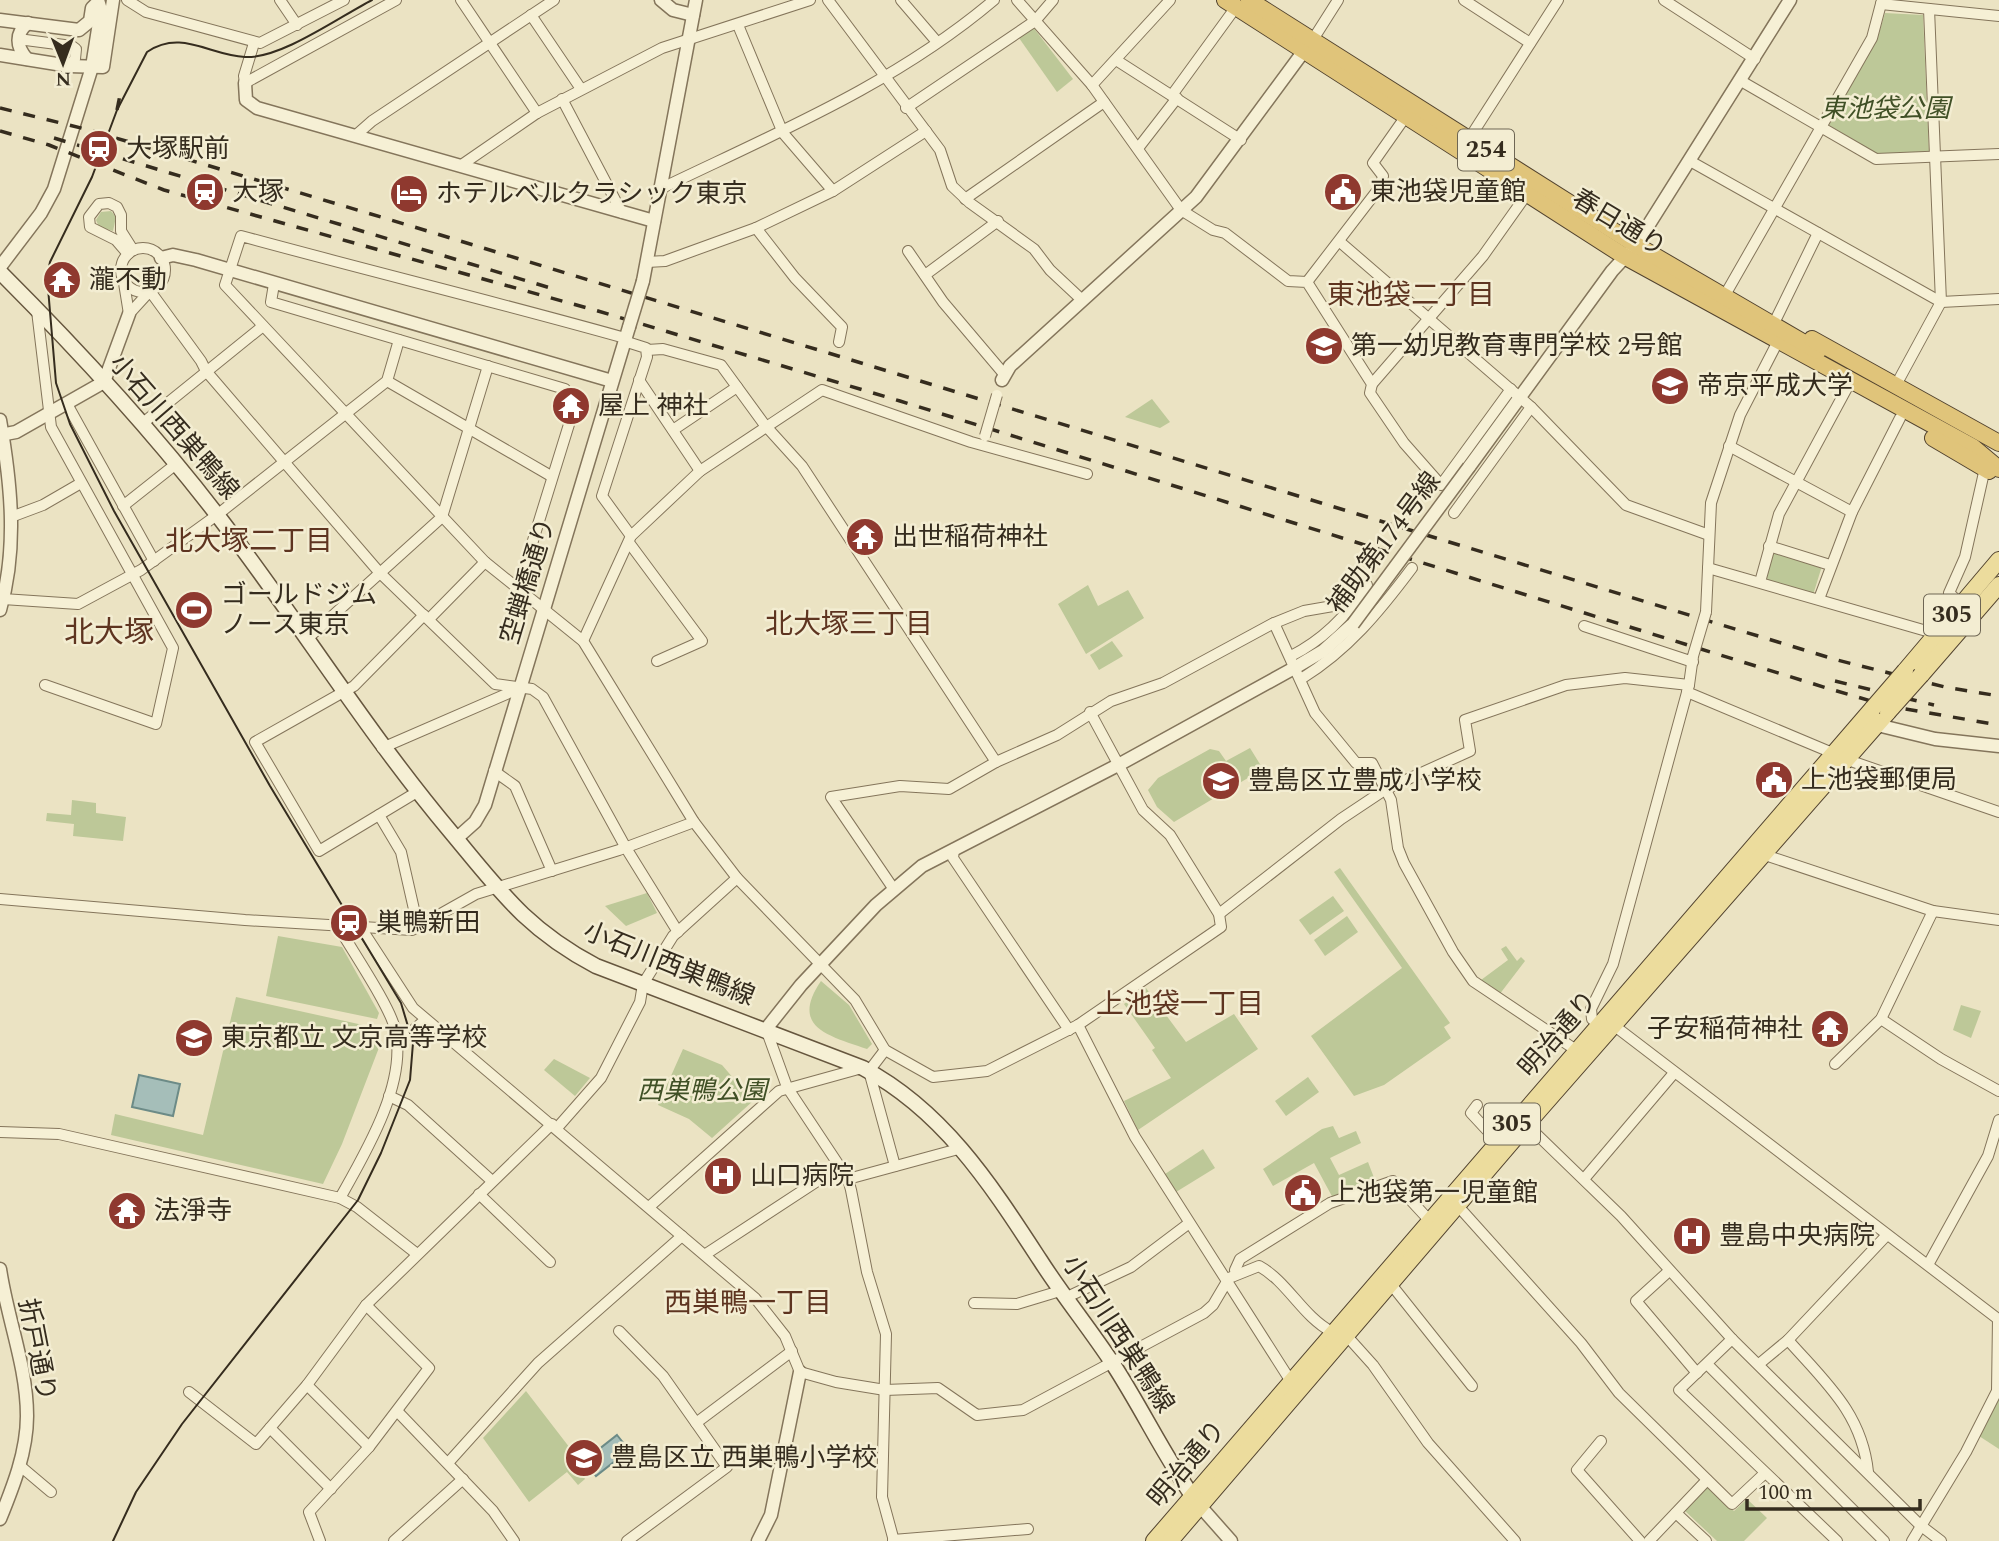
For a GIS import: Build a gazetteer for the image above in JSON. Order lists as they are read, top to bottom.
{
  "streets": {
    "highway": ["254", "春日通り"],
    "main road": ["小石川西巣鴨線", "305", "明治通り"],
    "street": ["補助第174号線", "空蝉橋通り", "折戸通り"]
  },
  "crossings": [
    ["春日通り", "補助第174号線"],
    ["小石川西巣鴨線", "補助第174号線"],
    ["小石川西巣鴨線", "空蝉橋通り"],
    ["小石川西巣鴨線", "明治通り"]
  ],
  "districts": [
    "東池袋二丁目",
    "北大塚二丁目",
    "北大塚三丁目",
    "北大塚",
    "上池袋一丁目",
    "西巣鴨一丁目"
  ],
  "parks": ["東池袋公園", "西巣鴨公園"],
  "places": {
    "station": ["大塚駅前", "大塚", "巣鴨新田"],
    "public building": ["東池袋児童館", "上池袋郵便局", "上池袋第一児童館"],
    "hotel": ["ホテルベルクラシック東京"],
    "temple": [
      "瀧不動",
      "屋上 神社",
      "出世稲荷神社",
      "子安稲荷神社",
      "法淨寺"
    ],
    "school or university": [
      "第一幼児教育専門学校 2号館",
      "帝京平成大学",
      "豊島区立豊成小学校",
      "東京都立 文京高等学校",
      "豊島区立 西巣鴨小学校"
    ],
    "sports": ["ゴールドジム ノース東京"],
    "hospital": ["山口病院", "豊島中央病院"]
  },
  "scale_bar": "100 m",
  "north": "bottom"
}
